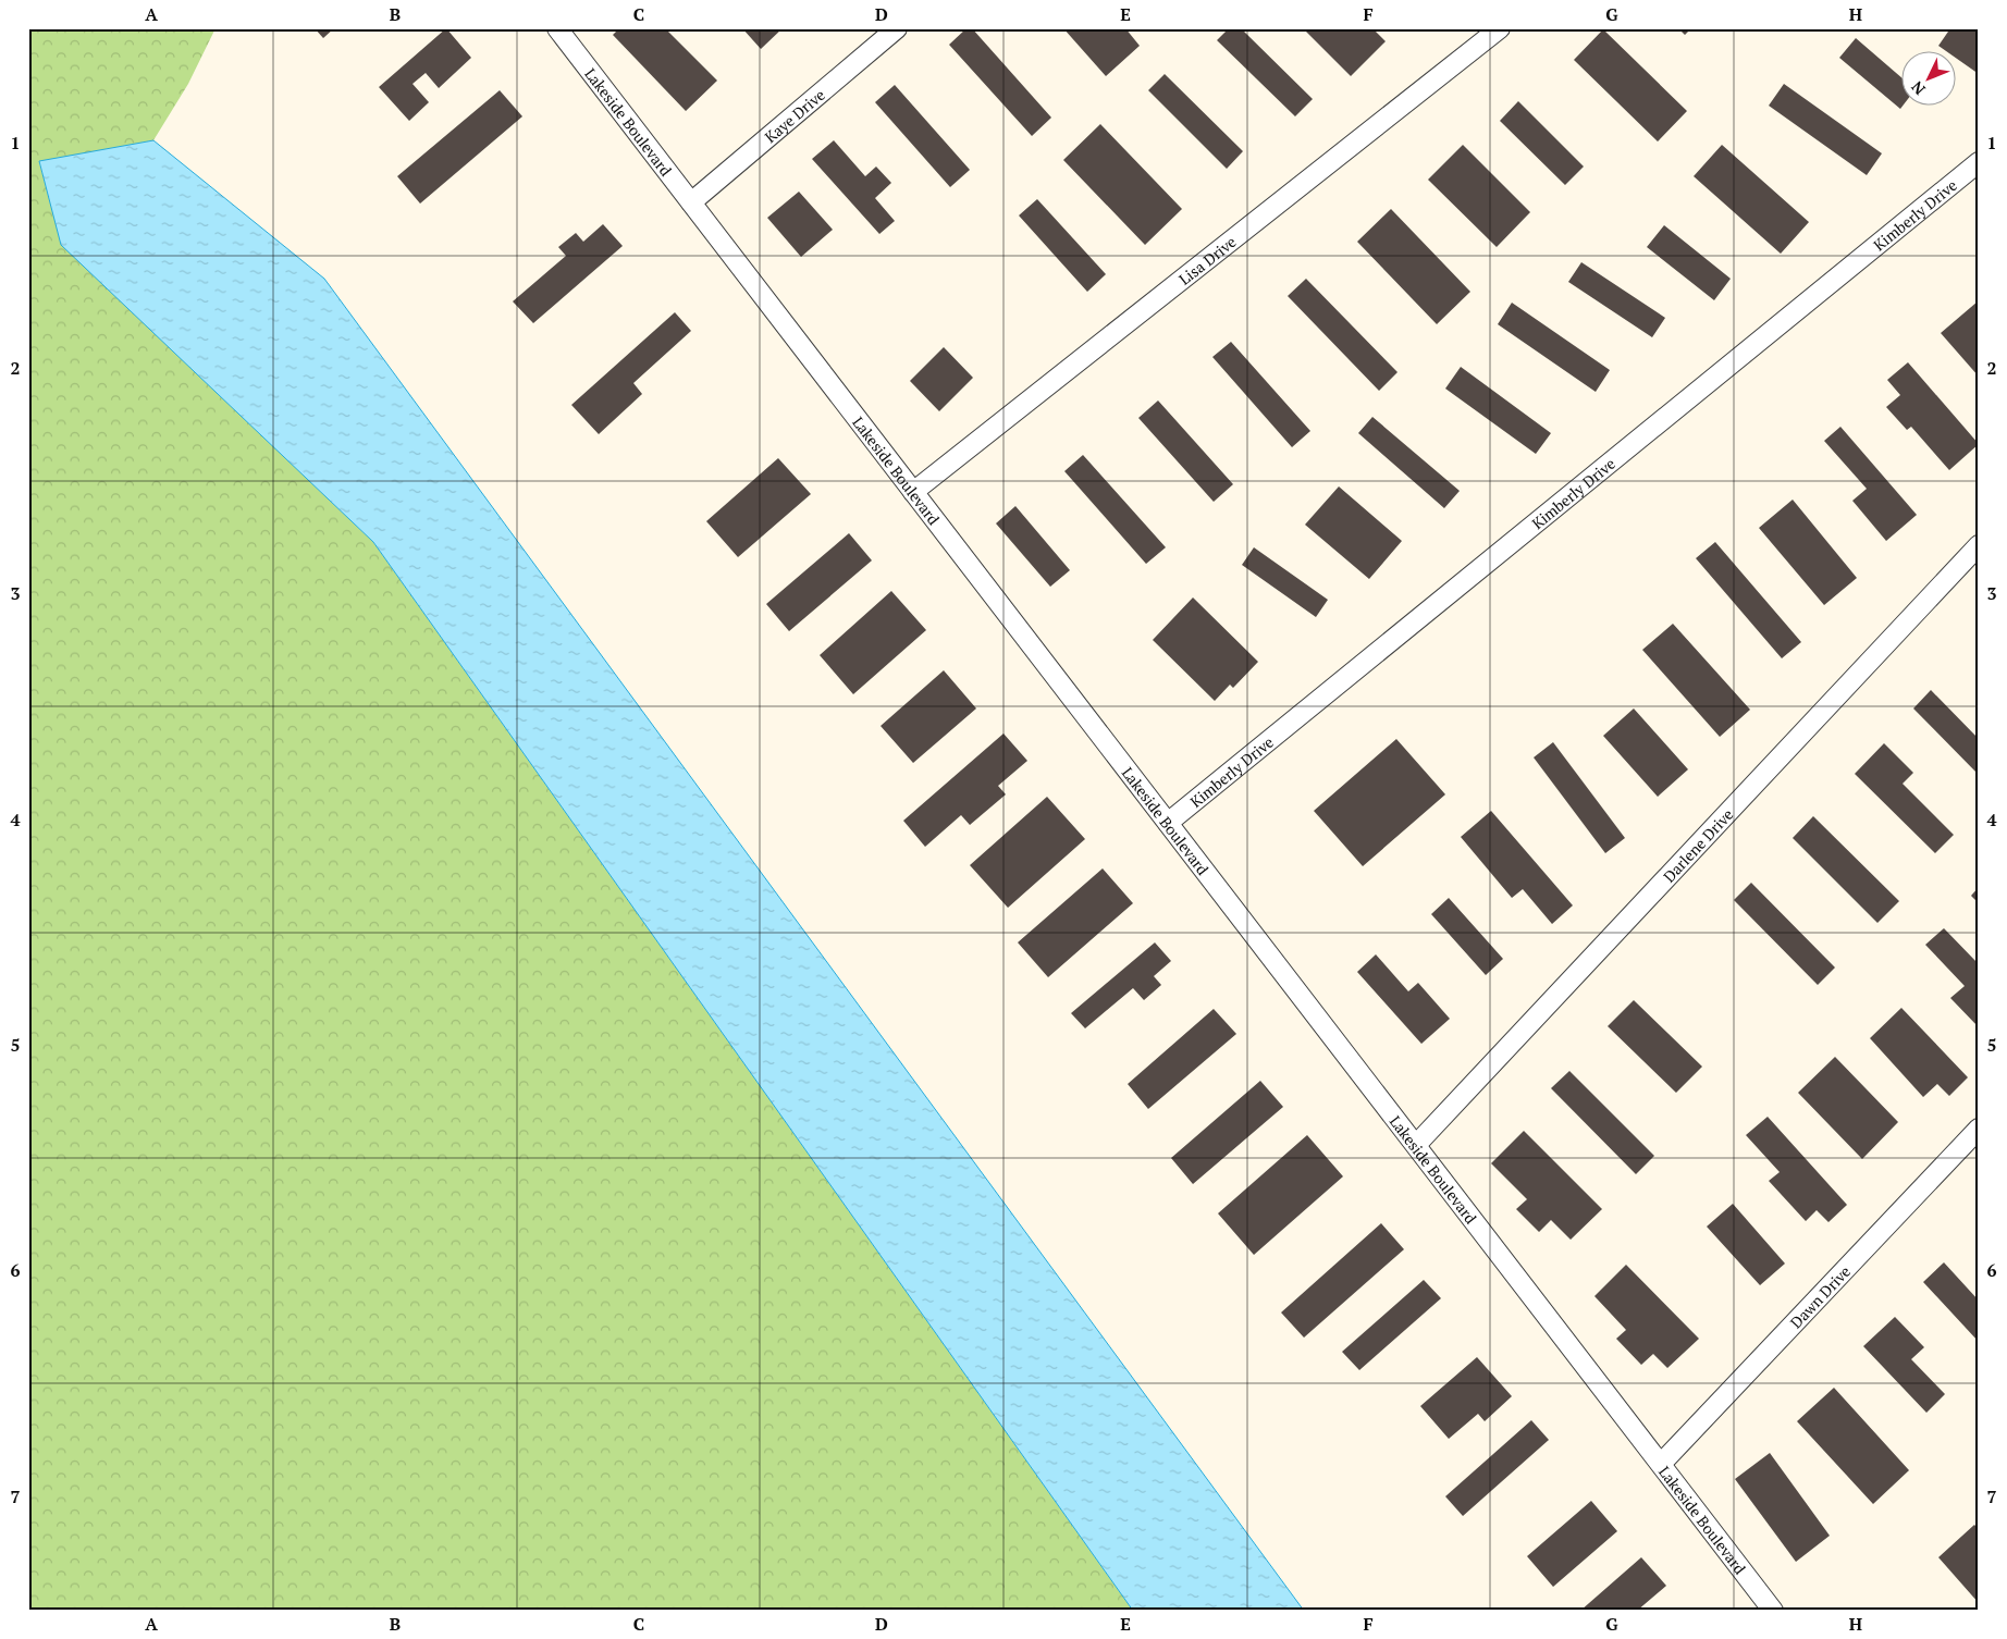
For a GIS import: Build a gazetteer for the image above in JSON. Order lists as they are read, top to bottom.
{
  "streets": {
    "lane": [
      "Kaye Drive",
      "Lakeside Boulevard",
      "Kimberly Drive",
      "Lisa Drive",
      "Darlene Drive",
      "Dawn Drive"
    ]
  },
  "crossings": [
    ["Kaye Drive", "Lakeside Boulevard"],
    ["Lakeside Boulevard", "Kimberly Drive"],
    ["Lakeside Boulevard", "Lisa Drive"],
    ["Lakeside Boulevard", "Darlene Drive"],
    ["Lakeside Boulevard", "Dawn Drive"]
  ],
  "north": "bottom left",
  "grid": {
    "columns": [
      "A",
      "B",
      "C",
      "D",
      "E",
      "F",
      "G",
      "H"
    ],
    "rows": [
      "1",
      "2",
      "3",
      "4",
      "5",
      "6",
      "7"
    ]
  }
}
